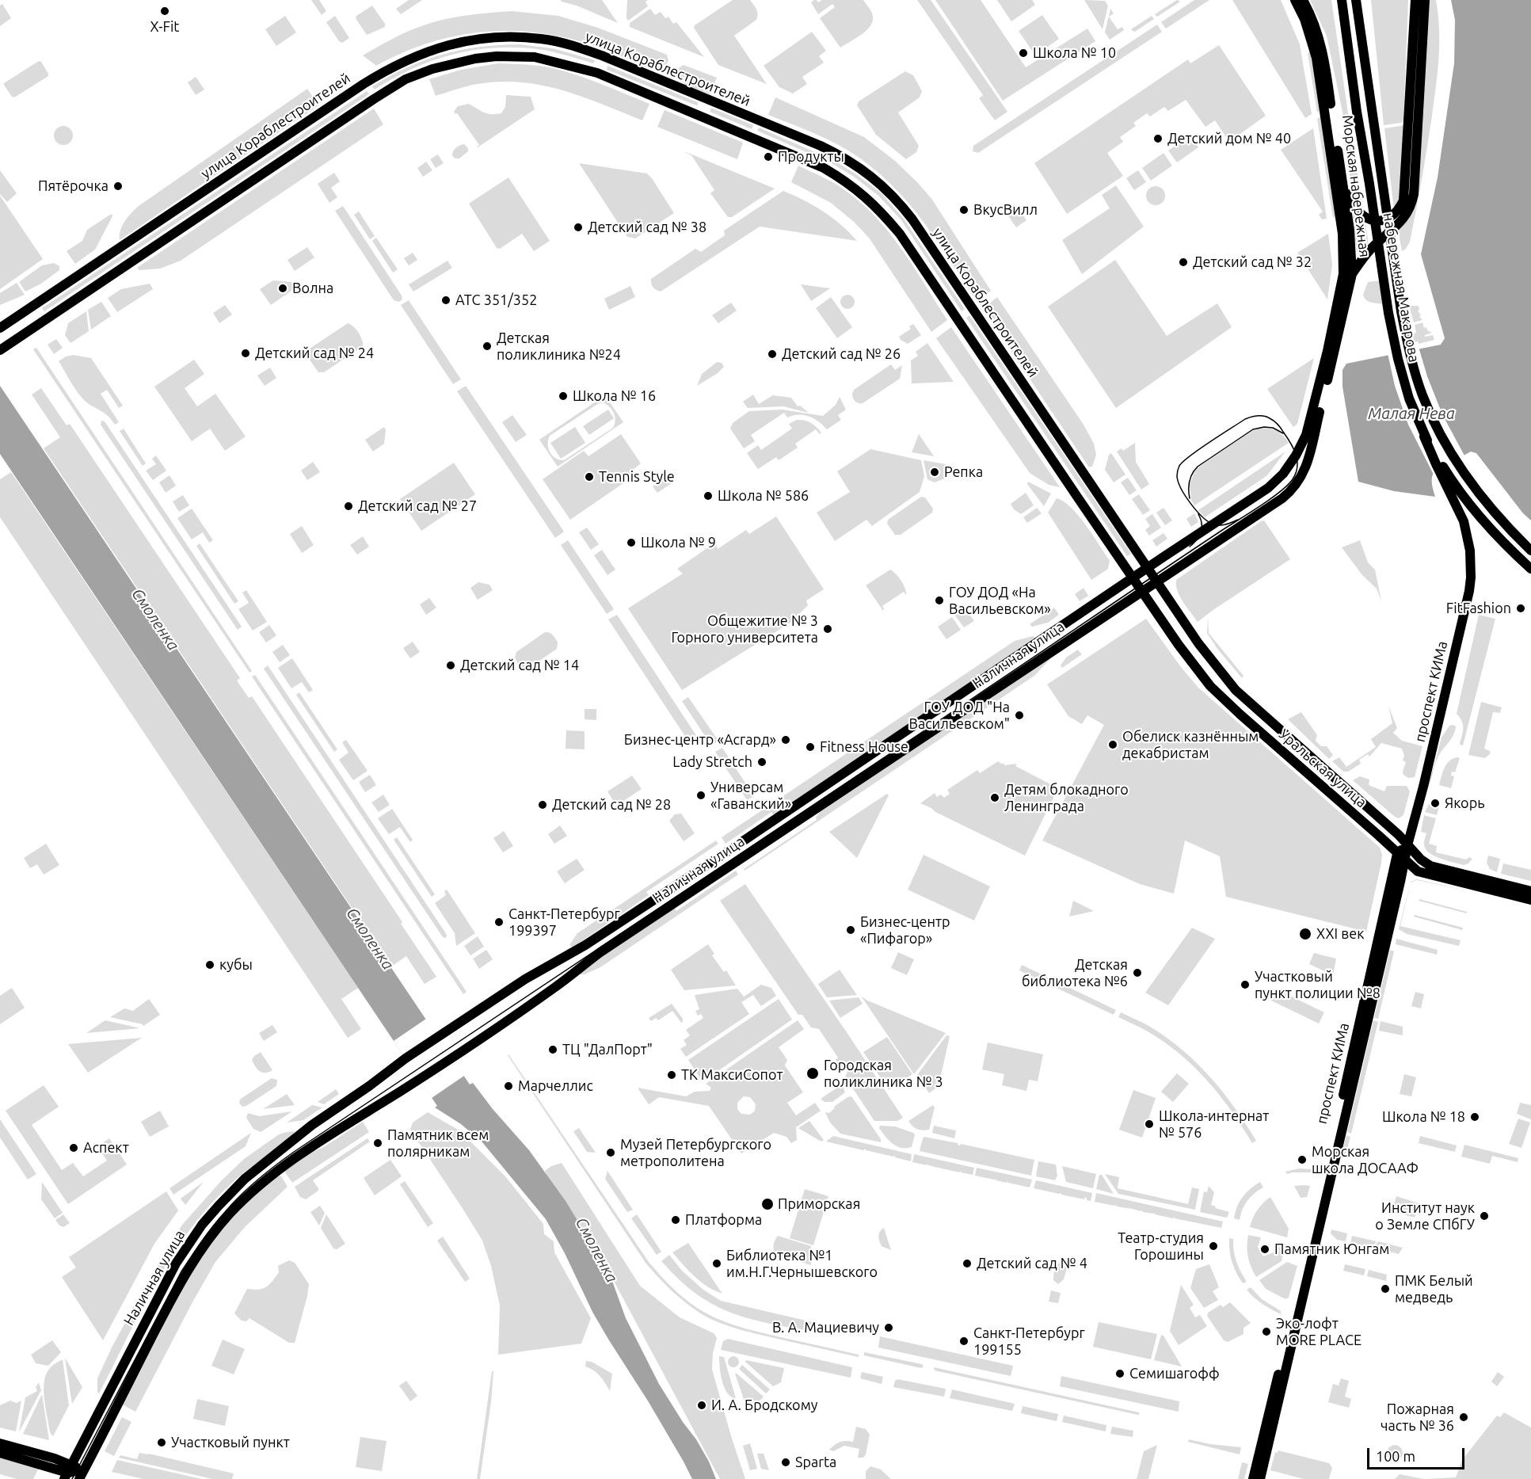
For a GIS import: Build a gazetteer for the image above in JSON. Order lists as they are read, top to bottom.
{
  "streets": {
    "main road": [
      "улица Кораблестроителей",
      "Морская набережная",
      "набережная Макарова",
      "Наличная улица",
      "проспект КИМа",
      "Уральская улица"
    ]
  },
  "crossings": [
    ["улица Кораблестроителей", "Наличная улица"],
    ["улица Кораблестроителей", "Уральская улица"],
    ["Морская набережная", "Наличная улица"],
    ["набережная Макарова", "проспект КИМа"],
    ["Наличная улица", "Уральская улица"],
    ["проспект КИМа", "Уральская улица"]
  ],
  "water": ["Малая Нева", "Смоленка"],
  "places": [
    "X-Fit",
    "Школа № 10",
    "Детский дом № 40",
    "Продукты",
    "Пятёрочка",
    "ВкусВилл",
    "Детский сад № 38",
    "Детский сад № 32",
    "Волна",
    "АТС 351/352",
    "Детская поликлиника №24",
    "Детский сад № 24",
    "Детский сад № 26",
    "Школа № 16",
    "Репка",
    "Tennis Style",
    "Школа № 586",
    "Детский сад № 27",
    "Школа № 9",
    "ГОУ ДОД «На Васильевском»",
    "FitFashion",
    "Общежитие № 3 Горного университета",
    "Детский сад № 14",
    "ГОУ ДОД \"На Васильевском\"",
    "Бизнес-центр «Асгард»",
    "Обелиск казнённым декабристам",
    "Fitness House",
    "Lady Stretch",
    "Универсам «Гаванский»",
    "Детям блокадного Ленинграда",
    "Якорь",
    "Детский сад № 28",
    "Санкт-Петербург 199397",
    "Бизнес-центр «Пифагор»",
    "XXI век",
    "кубы",
    "Детская библиотека №6",
    "Участковый пункт полиции №8",
    "ТЦ \"ДалПорт\"",
    "Городская поликлиника № 3",
    "ТК МаксиСопот",
    "Марчеллис",
    "Школа № 18",
    "Школа-интернат № 576",
    "Памятник всем полярникам",
    "Аспект",
    "Музей Петербургского метрополитена",
    "Морская школа ДОСААФ",
    "Приморская",
    "Институт наук о Земле СПбГУ",
    "Платформа",
    "Театр-студия Горошины",
    "Памятник Юнгам",
    "Библиотека №1 им.Н.Г.Чернышевского",
    "Детский сад № 4",
    "ПМК Белый медведь",
    "В. А. Мациевичу",
    "Эко-лофт MORE PLACE",
    "Санкт-Петербург 199155",
    "Семишагофф",
    "И. А. Бродскому",
    "Пожарная часть № 36",
    "Участковый пункт",
    "Sparta"
  ],
  "scale_bar": "100 m"
}
